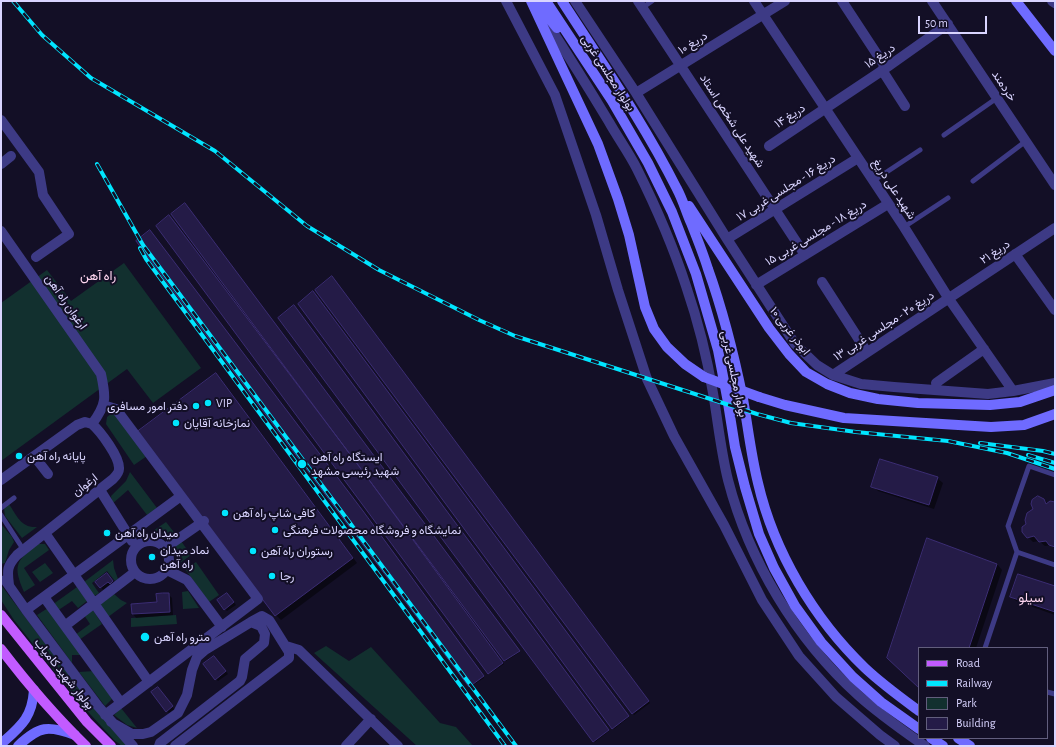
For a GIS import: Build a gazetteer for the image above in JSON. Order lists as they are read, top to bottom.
{
  "streets": {
    "main road": ["بولوار مجلسی غربی", "ابوذر غربی ۱۰", "بولوار شهید کامیاب"],
    "street": [
      "دریغ ۱۰",
      "دریغ ۱۵",
      "خردمند",
      "دریغ ۱۴",
      "شهید علی شخص استاد",
      "دریغ ۱۶ - مجلسی غربی ۱۷",
      "شهید علی دریغ",
      "دریغ ۱۸ - مجلسی غربی ۱۵",
      "دریغ ۲۱",
      "ارغوان راه آهن",
      "دریغ ۲۰ - مجلسی غربی ۱۳",
      "ارغوان"
    ]
  },
  "crossings": [
    ["دریغ ۱۰", "شهید علی شخص استاد"],
    ["دریغ ۱۰", "شهید علی دریغ"],
    ["دریغ ۱۵", "خردمند"],
    ["دریغ ۱۵", "دریغ ۱۴"],
    ["دریغ ۱۵", "شهید علی دریغ"],
    ["بولوار مجلسی غربی", "ابوذر غربی ۱۰"],
    ["دریغ ۱۴", "شهید علی دریغ"],
    ["شهید علی شخص استاد", "دریغ ۱۶ - مجلسی غربی ۱۷"],
    ["شهید علی شخص استاد", "دریغ ۱۸ - مجلسی غربی ۱۵"],
    ["دریغ ۱۶ - مجلسی غربی ۱۷", "شهید علی دریغ"],
    ["شهید علی دریغ", "دریغ ۱۸ - مجلسی غربی ۱۵"],
    ["شهید علی دریغ", "دریغ ۲۱"],
    ["شهید علی دریغ", "دریغ ۲۰ - مجلسی غربی ۱۳"],
    ["دریغ ۲۱", "دریغ ۲۰ - مجلسی غربی ۱۳"]
  ],
  "districts": ["راه آهن", "سیلو"],
  "places": [
    "VIP",
    "دفتر امور مسافری",
    "نمازخانه آقایان",
    "پایانه راه آهن",
    "ایستگاه راه آهن شهید رئیسی مشهد",
    "کافی شاپ راه آهن",
    "نمایشگاه و فروشگاه محصولات فرهنگی",
    "میدان راه آهن",
    "رستوران راه آهن",
    "نماد میدان راه آهن",
    "رجا",
    "مترو راه آهن"
  ],
  "legend": [
    "Road",
    "Railway",
    "Park",
    "Building"
  ],
  "scale_bar": "50 m"
}
